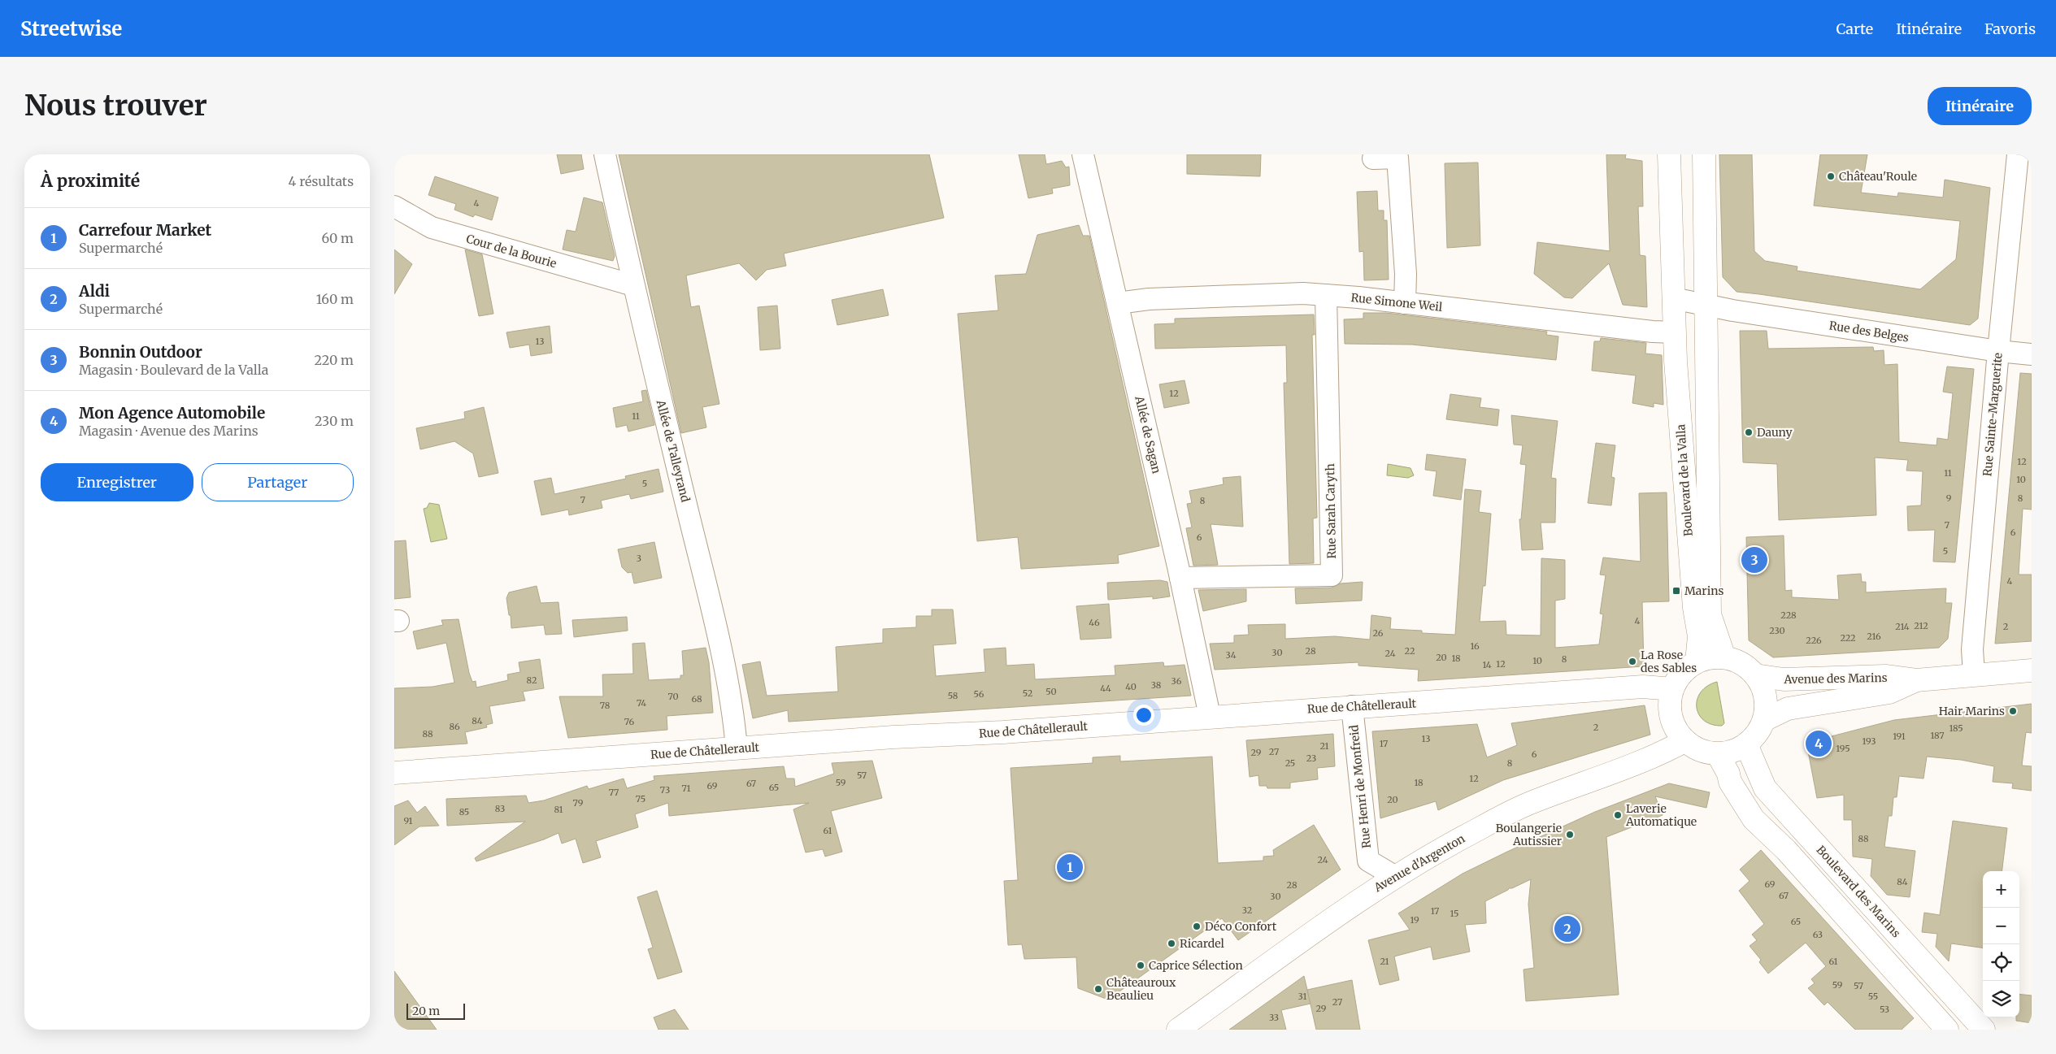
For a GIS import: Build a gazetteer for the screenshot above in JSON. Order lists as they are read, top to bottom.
{
  "streets": {
    "main road": [
      "Boulevard de la Valla",
      "Avenue des Marins",
      "Rue de Châtellerault",
      "Avenue d'Argenton",
      "Boulevard des Marins"
    ],
    "street": [
      "Cour de la Bourie",
      "Rue Simone Weil",
      "Rue des Belges",
      "Rue Sainte-Marguerite",
      "Allée de Sagan",
      "Allée de Talleyrand",
      "Rue Sarah Caryth",
      "Rue Henri de Monfreid"
    ]
  },
  "crossings": [
    ["Cour de la Bourie", "Allée de Talleyrand"],
    ["Rue Simone Weil", "Allée de Sagan"],
    ["Rue Simone Weil", "Boulevard de la Valla"],
    ["Rue Simone Weil", "Rue Sarah Caryth"],
    ["Rue des Belges", "Rue Sainte-Marguerite"],
    ["Rue des Belges", "Boulevard de la Valla"],
    ["Rue Sainte-Marguerite", "Avenue des Marins"],
    ["Allée de Sagan", "Rue Sarah Caryth"],
    ["Allée de Sagan", "Rue de Châtellerault"],
    ["Allée de Talleyrand", "Rue de Châtellerault"],
    ["Boulevard de la Valla", "Avenue des Marins"],
    ["Boulevard de la Valla", "Rue de Châtellerault"],
    ["Boulevard de la Valla", "Avenue d'Argenton"],
    ["Boulevard de la Valla", "Boulevard des Marins"],
    ["Avenue des Marins", "Rue de Châtellerault"],
    ["Avenue des Marins", "Avenue d'Argenton"],
    ["Avenue des Marins", "Boulevard des Marins"],
    ["Rue de Châtellerault", "Rue Henri de Monfreid"],
    ["Rue de Châtellerault", "Avenue d'Argenton"],
    ["Rue de Châtellerault", "Boulevard des Marins"],
    ["Rue Henri de Monfreid", "Avenue d'Argenton"],
    ["Avenue d'Argenton", "Boulevard des Marins"]
  ],
  "places": {
    "other": [
      "Château'Roule",
      "Dauny",
      "La Rose des Sables",
      "Hair Marins",
      "Laverie Automatique",
      "Boulangerie Autissier",
      "Déco Confort",
      "Ricardel",
      "Caprice Sélection",
      "Châteauroux Beaulieu"
    ],
    "transit": ["Marins"]
  },
  "house_numbers": [
    "4",
    "13",
    "12",
    "11",
    "12",
    "11",
    "10",
    "5",
    "9",
    "8",
    "7",
    "8",
    "7",
    "6",
    "6",
    "5",
    "3",
    "4",
    "228",
    "4",
    "46",
    "212",
    "214",
    "2",
    "230",
    "26",
    "216",
    "222",
    "226",
    "16",
    "28",
    "22",
    "30",
    "24",
    "34",
    "20",
    "18",
    "8",
    "10",
    "12",
    "14",
    "82",
    "36",
    "38",
    "40",
    "44",
    "50",
    "52",
    "56",
    "58",
    "70",
    "68",
    "74",
    "78",
    "84",
    "76",
    "86",
    "2",
    "185",
    "88",
    "187",
    "191",
    "13",
    "193",
    "17",
    "21",
    "195",
    "27",
    "29",
    "6",
    "23",
    "25",
    "8",
    "57",
    "12",
    "59",
    "18",
    "67",
    "69",
    "65",
    "71",
    "73",
    "77",
    "75",
    "20",
    "79",
    "83",
    "81",
    "85",
    "91",
    "61",
    "88",
    "24",
    "84",
    "69",
    "28",
    "67",
    "30",
    "32",
    "17",
    "15",
    "19",
    "65",
    "63",
    "21",
    "61",
    "59",
    "57",
    "31",
    "55",
    "27",
    "29",
    "53",
    "33"
  ],
  "scale_bar": "20 m",
  "page": {
    "header": "Streetwise",
    "nav": ["Carte", "Itinéraire", "Favoris"],
    "buttons": [
      "Itinéraire",
      ["Enregistrer", "Partager"]
    ],
    "title": "Nous trouver",
    "heading": ["À proximité", "4 résultats"],
    "list": [
      {
        "mark": "1",
        "name": "Carrefour Market",
        "note": "Supermarché",
        "value": "60 m"
      },
      {
        "mark": "2",
        "name": "Aldi",
        "note": "Supermarché",
        "value": "160 m"
      },
      {
        "mark": "3",
        "name": "Bonnin Outdoor",
        "note": "Magasin · Boulevard de la Valla",
        "value": "220 m"
      },
      {
        "mark": "4",
        "name": "Mon Agence Automobile",
        "note": "Magasin · Avenue des Marins",
        "value": "230 m"
      }
    ],
    "pins": [
      "3",
      "4",
      "1",
      "2"
    ],
    "map_buttons": ["+", "−"],
    "scale": "20 m"
  }
}
